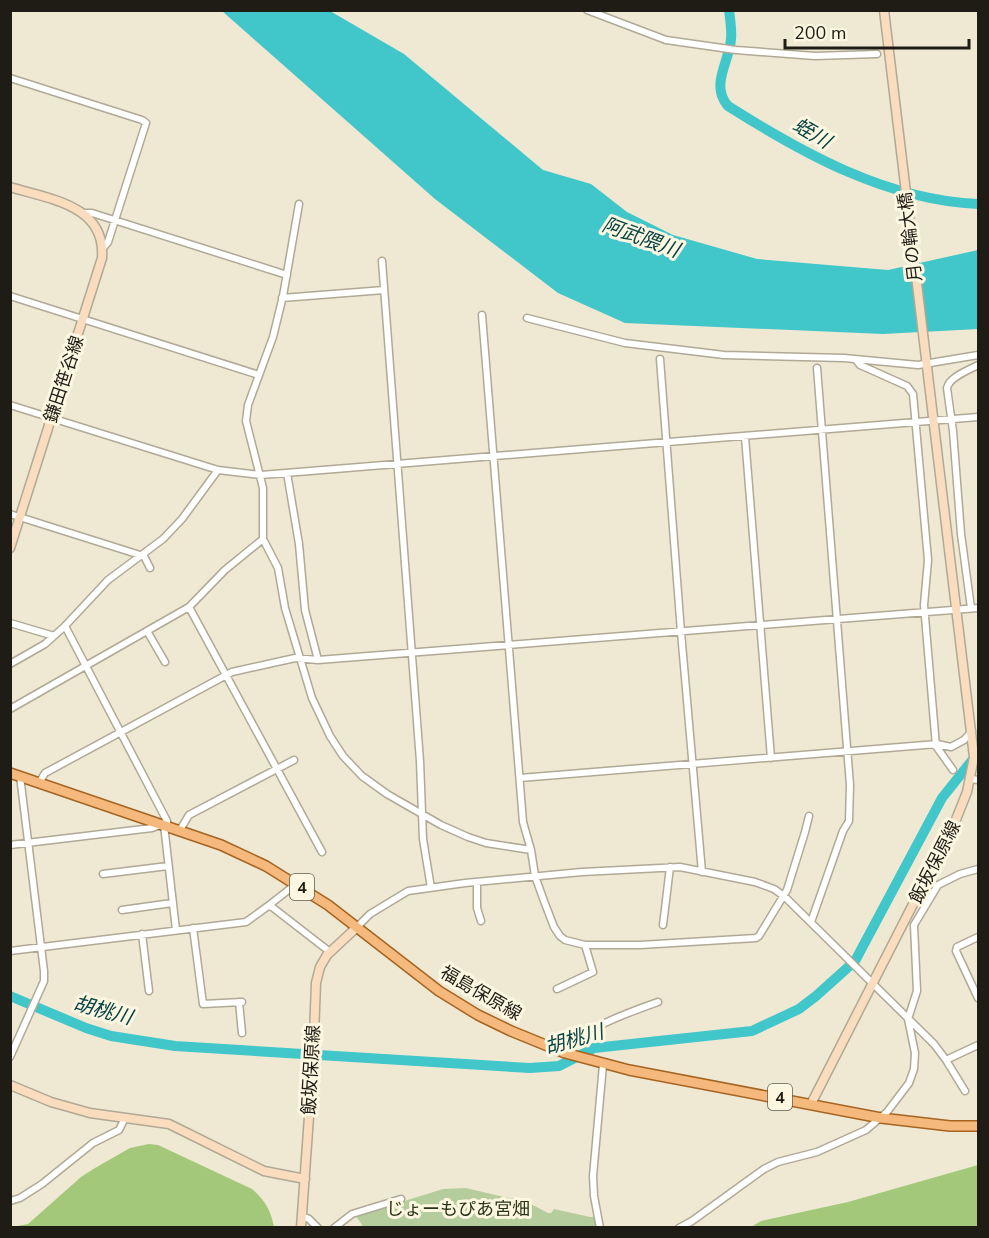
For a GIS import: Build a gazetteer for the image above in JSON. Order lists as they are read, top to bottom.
{
  "streets": {
    "main road": [
      "月の輪大橋",
      "鎌田笹谷線",
      "飯坂保原線",
      "4",
      "福島保原線"
    ]
  },
  "crossings": [
    ["月の輪大橋", "飯坂保原線"],
    ["飯坂保原線", "福島保原線"]
  ],
  "water": ["蛭川", "阿武隈川", "胡桃川"],
  "parks": ["じょーもぴあ宮畑"],
  "scale_bar": "200 m"
}
